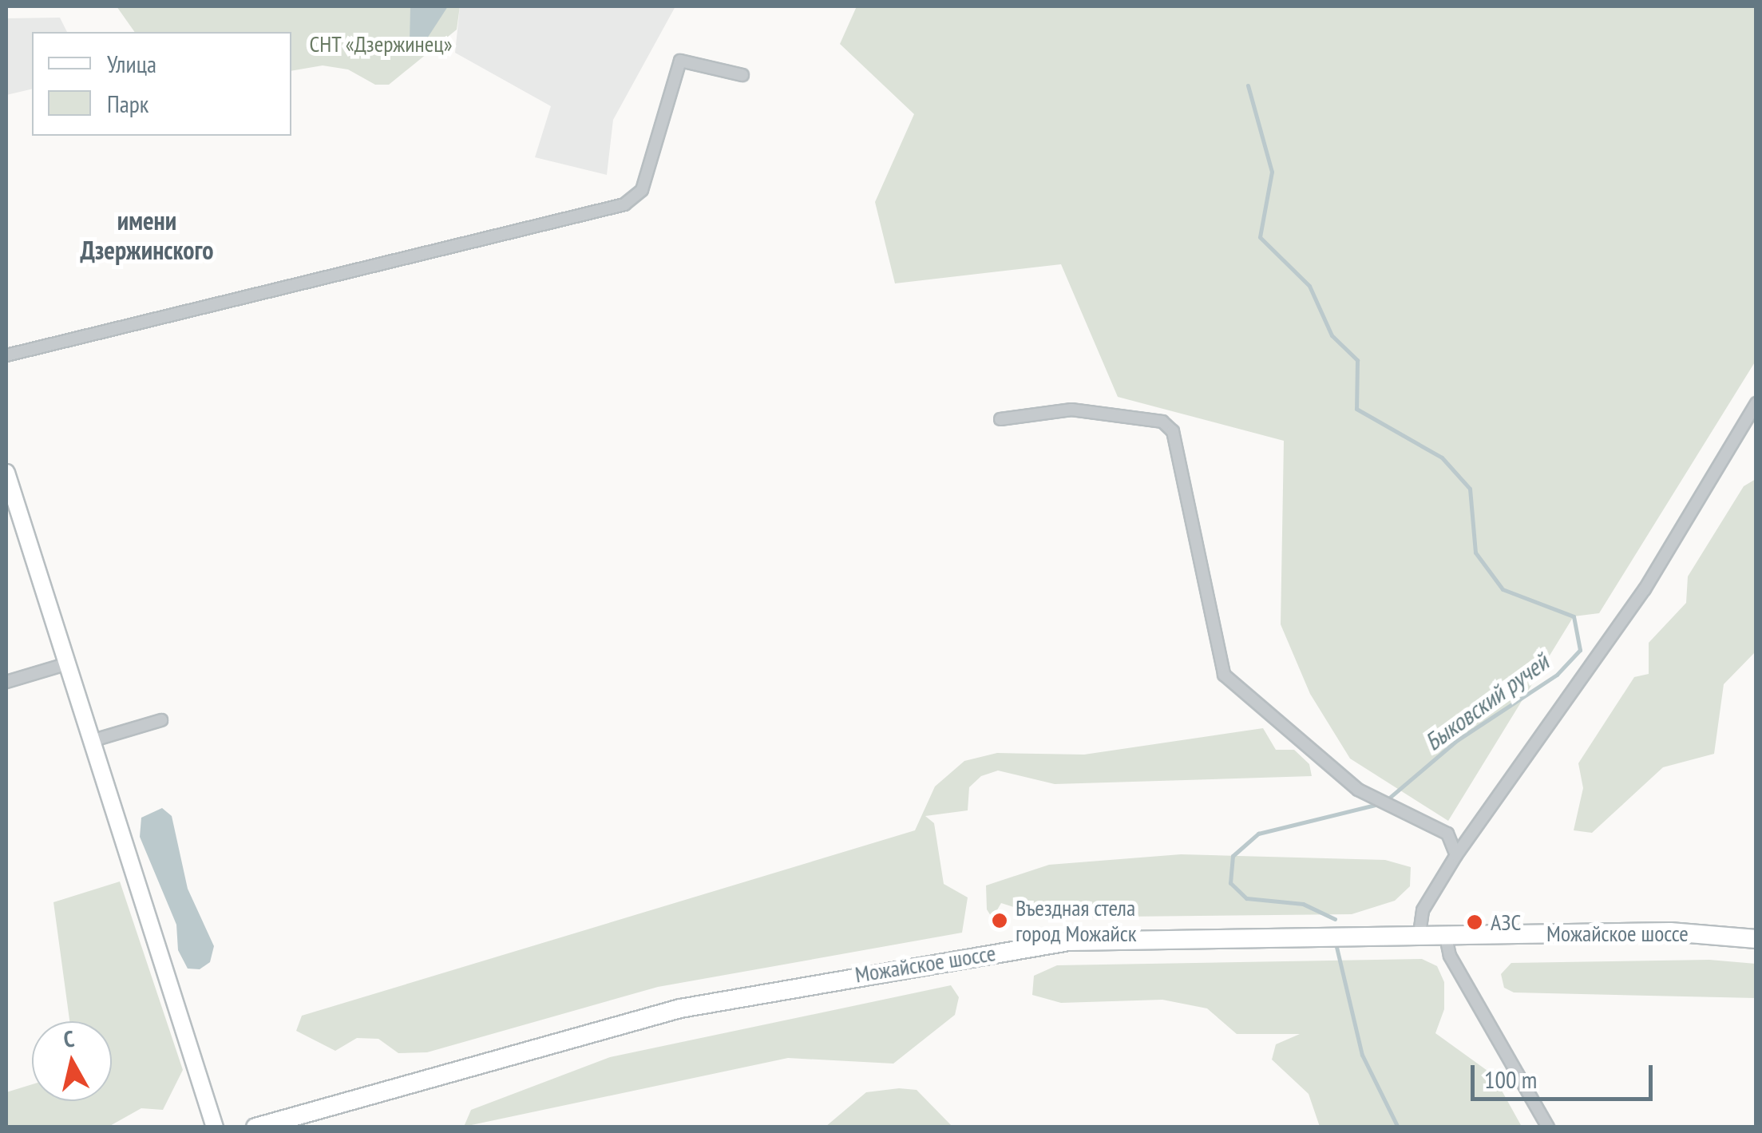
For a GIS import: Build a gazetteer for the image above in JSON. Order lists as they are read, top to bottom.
{
  "streets": {
    "main road": ["Можайское шоссе"]
  },
  "districts": ["имени Дзержинского"],
  "water": ["Быковский ручей"],
  "parks": ["СНТ «Дзержинец»"],
  "places": ["Въездная стела город Можайск", "АЗС"],
  "legend": ["Улица", "Парк"],
  "scale_bar": "100 m",
  "north": "top"
}
